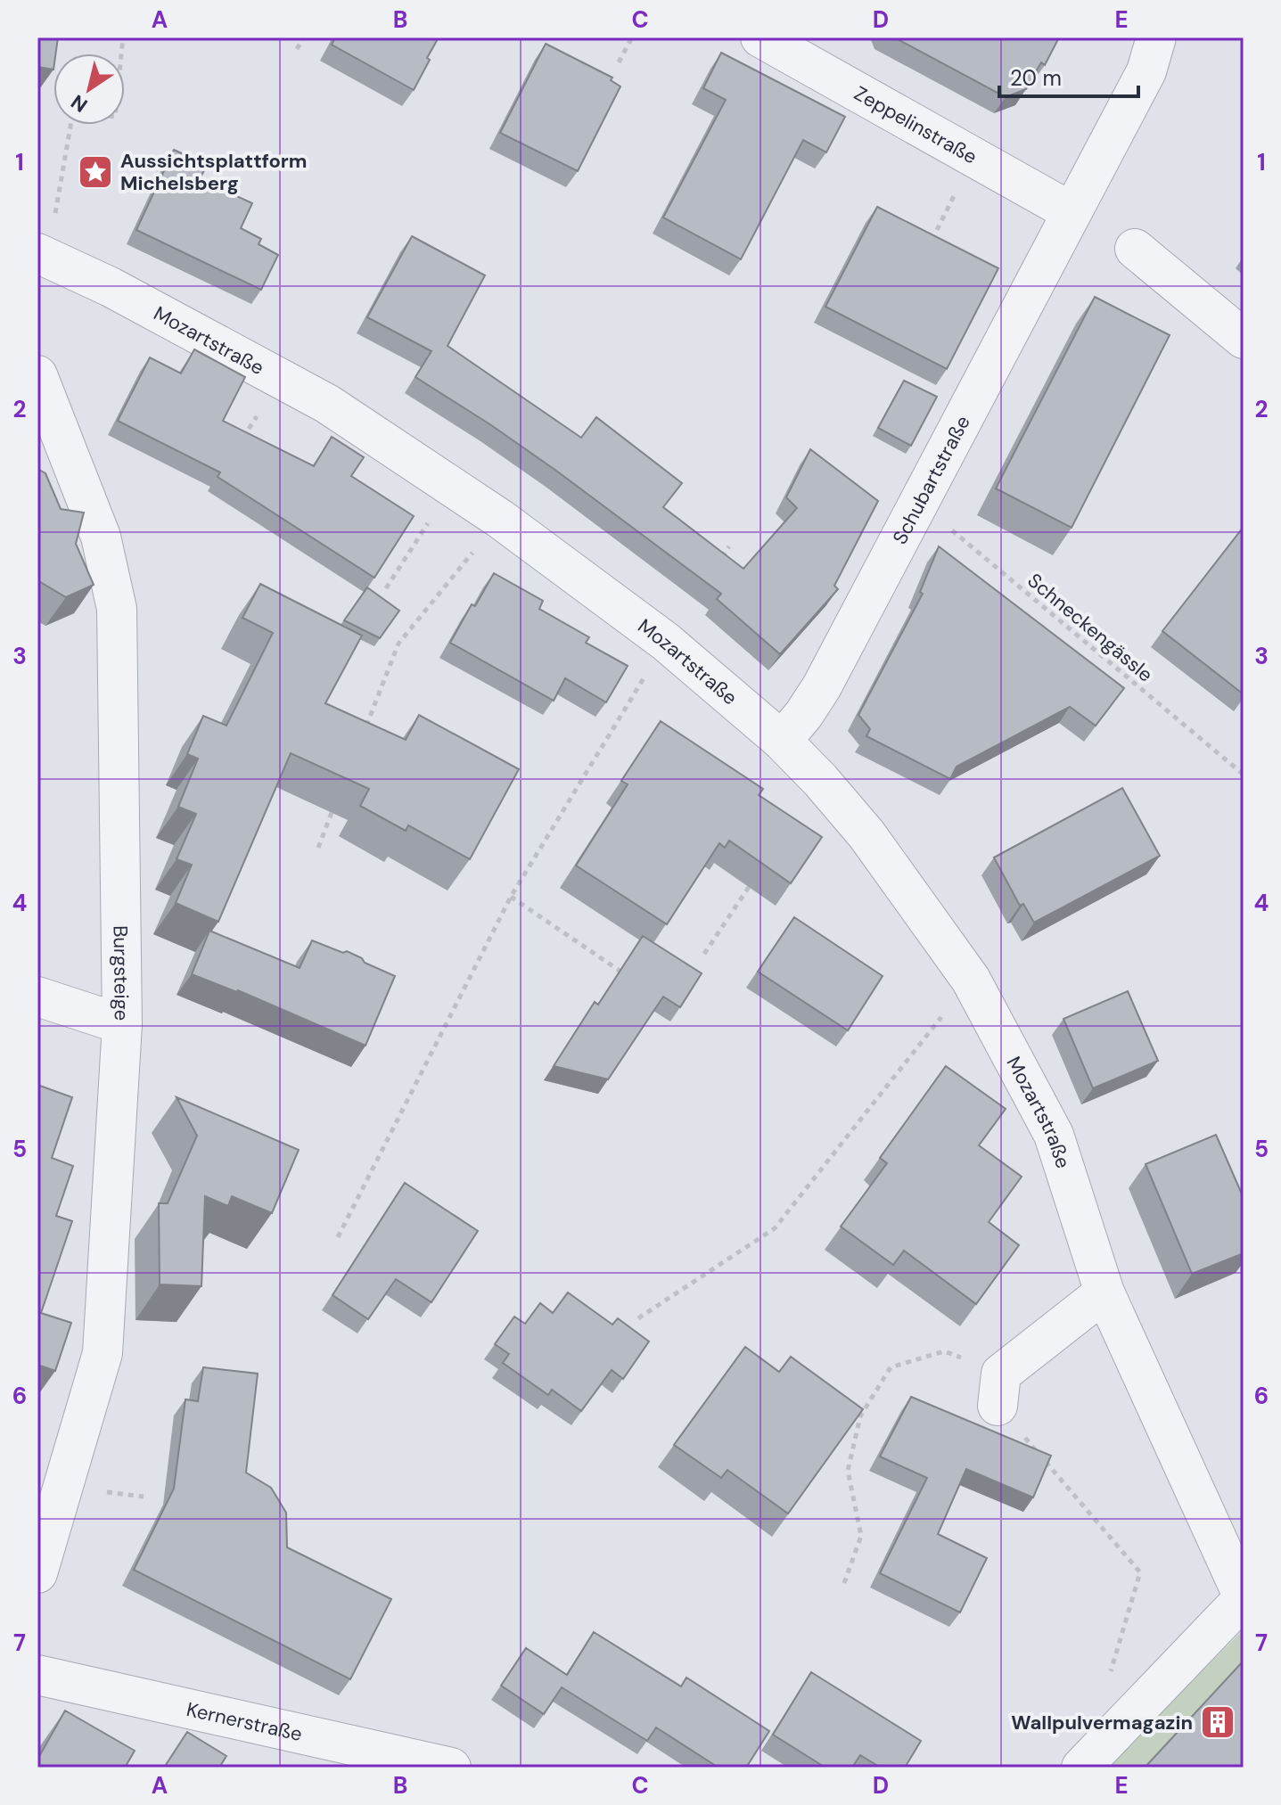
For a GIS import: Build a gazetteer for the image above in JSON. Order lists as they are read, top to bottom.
{
  "streets": {
    "street": [
      "Zeppelinstraße",
      "Mozartstraße",
      "Schubartstraße",
      "Burgsteige",
      "Kernerstraße"
    ],
    "path": ["Schneckengässle"]
  },
  "crossings": [
    ["Zeppelinstraße", "Schubartstraße"],
    ["Mozartstraße", "Schubartstraße"],
    ["Schubartstraße", "Schneckengässle"]
  ],
  "places": {
    "place": ["Aussichtsplattform Michelsberg"],
    "building": ["Wallpulvermagazin"]
  },
  "scale_bar": "20 m",
  "north": "bottom left",
  "grid": {
    "columns": [
      "A",
      "B",
      "C",
      "D",
      "E"
    ],
    "rows": [
      "1",
      "2",
      "3",
      "4",
      "5",
      "6",
      "7"
    ]
  }
}
